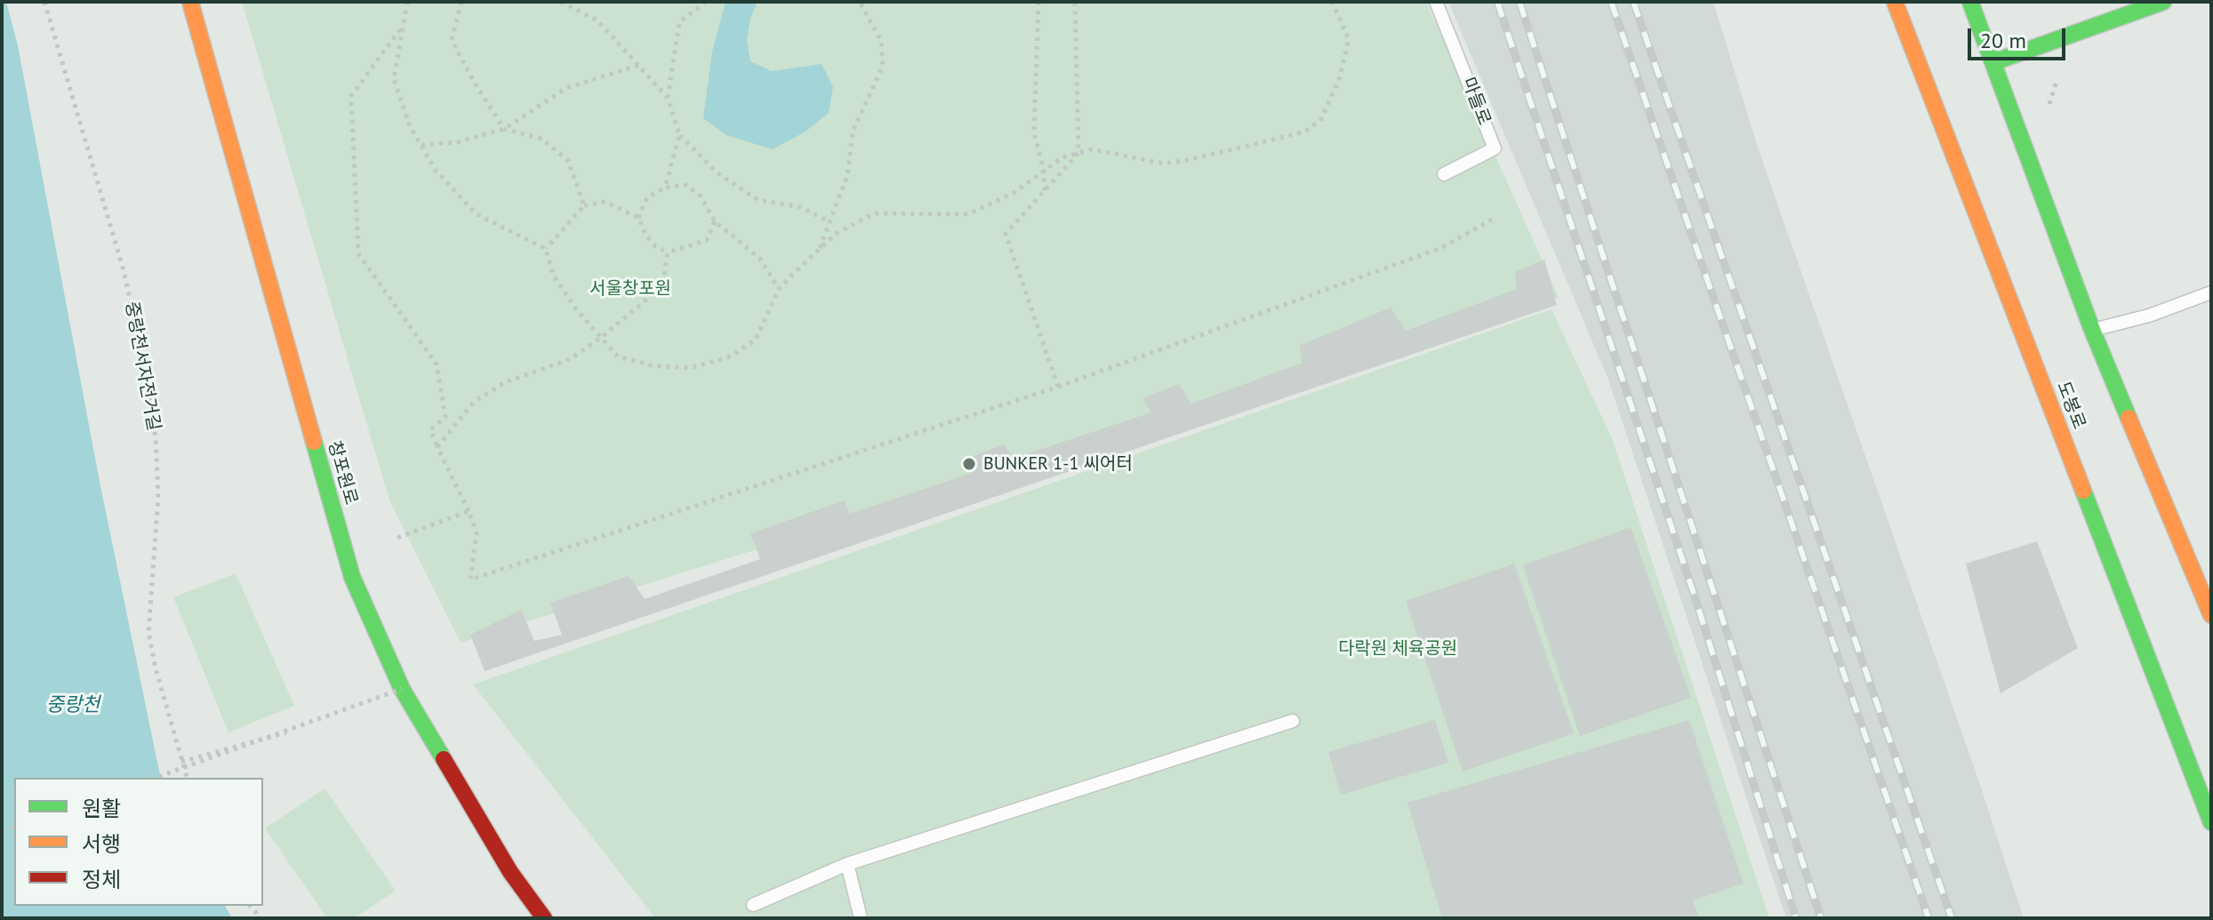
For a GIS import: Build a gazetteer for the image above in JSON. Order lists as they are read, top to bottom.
{
  "streets": {
    "main road": ["도봉로", "창포원로"],
    "lane": ["마들로"],
    "path": ["중랑천서자전거길"]
  },
  "water": ["중랑천"],
  "parks": ["서울창포원", "다락원 체육공원"],
  "places": ["BUNKER 1-1 씨어터"],
  "legend": ["원활", "서행", "정체"],
  "scale_bar": "20 m"
}
